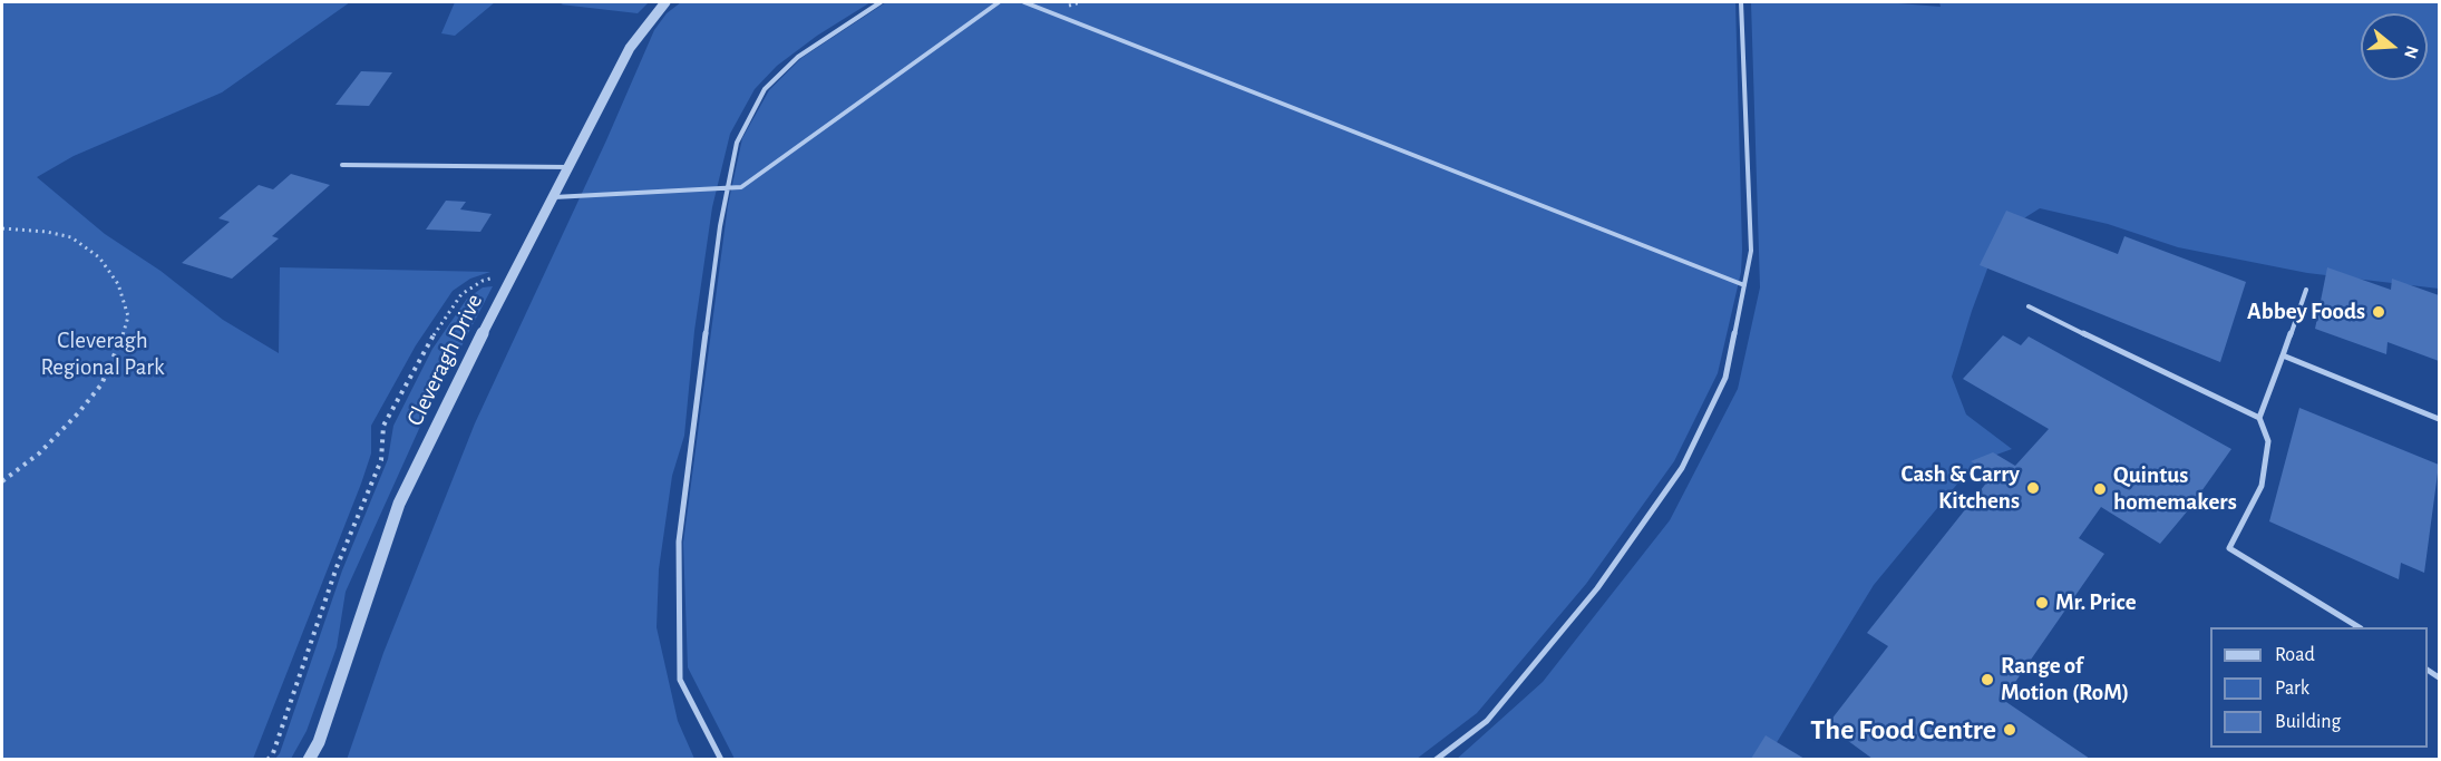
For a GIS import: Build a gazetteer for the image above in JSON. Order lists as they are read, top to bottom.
{
  "streets": {
    "street": ["Cleveragh Drive"]
  },
  "parks": ["Cleveragh Regional Park"],
  "places": [
    "Abbey Foods",
    "Cash & Carry Kitchens",
    "Quintus homemakers",
    "Mr. Price",
    "Range of Motion (RoM)",
    "The Food Centre"
  ],
  "legend": ["Road", "Park", "Building"],
  "north": "right"
}
